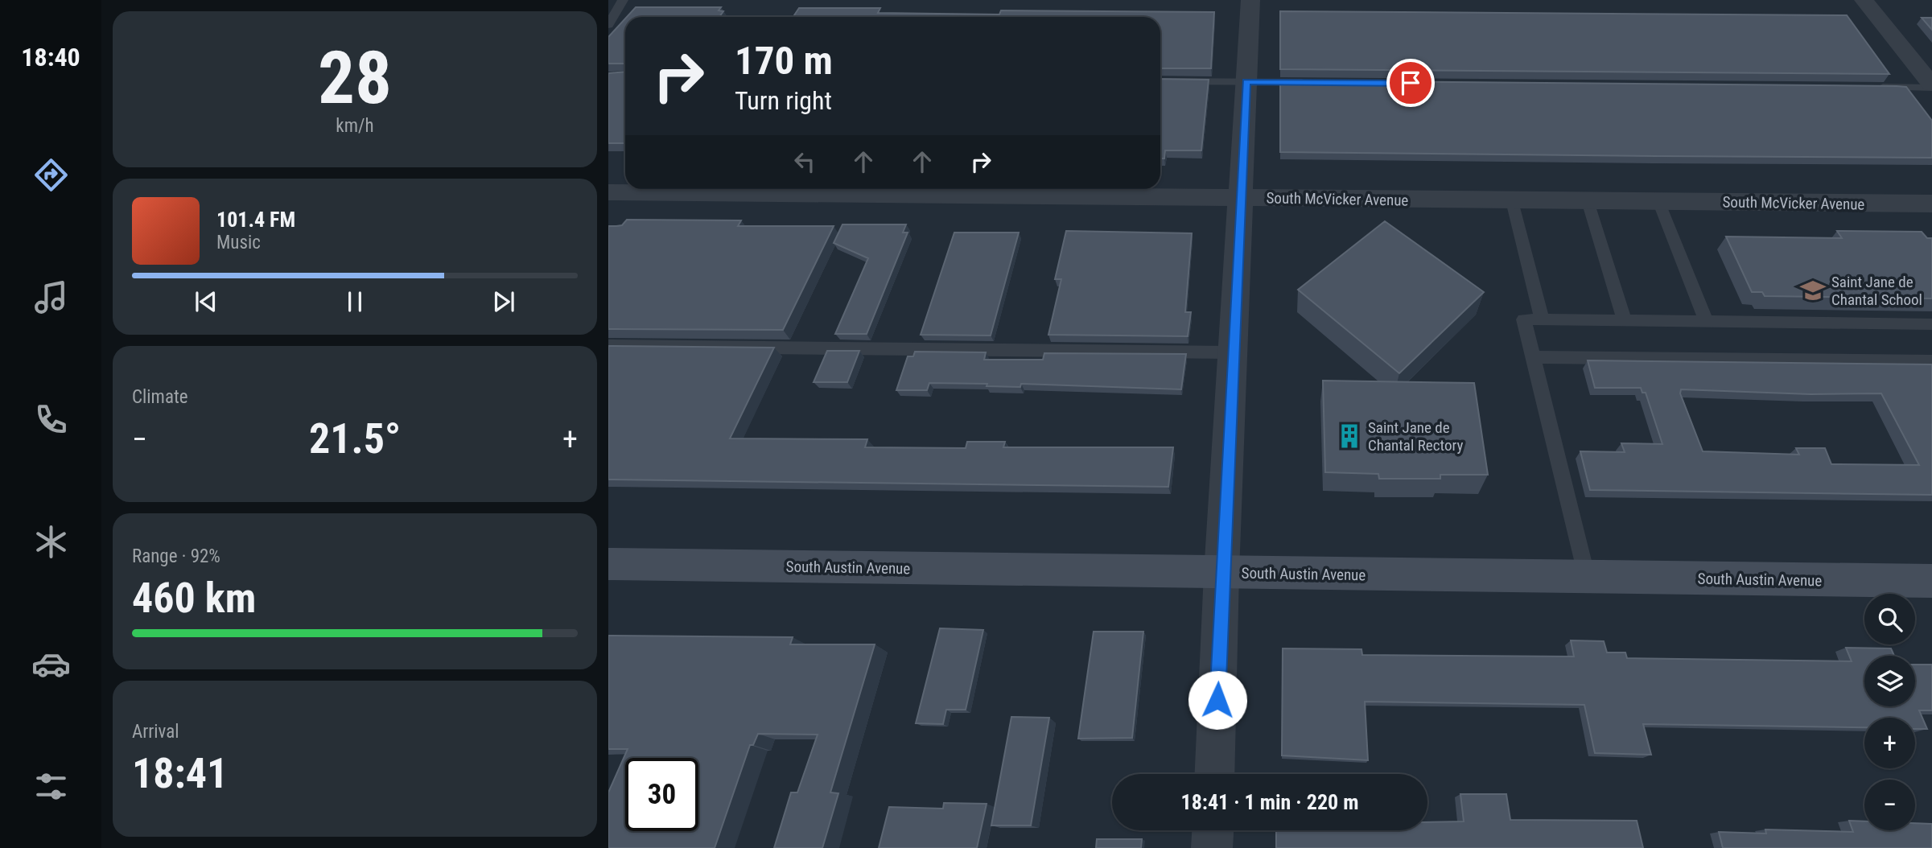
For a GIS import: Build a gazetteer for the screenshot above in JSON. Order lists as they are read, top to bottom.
{
  "streets": {
    "street": ["South McVicker Avenue", "South Austin Avenue"]
  },
  "places": {
    "school or university": ["Saint Jane de Chantal School"],
    "building": ["Saint Jane de Chantal Rectory"]
  },
  "page": {
    "tabs": "18:40",
    "tile": [
      ["28", "km/h"],
      "Climate",
      ["Range · 92%", "460 km"],
      ["Arrival", "18:41"]
    ],
    "turn": ["170 m", "Turn right"],
    "song": ["101.4 FM", "Music"],
    "heat": ["−", "21.5°", "+"],
    "map_buttons": ["+", "−"],
    "limit": "30",
    "trip": "18:41 · 1 min · 220 m"
  }
}
